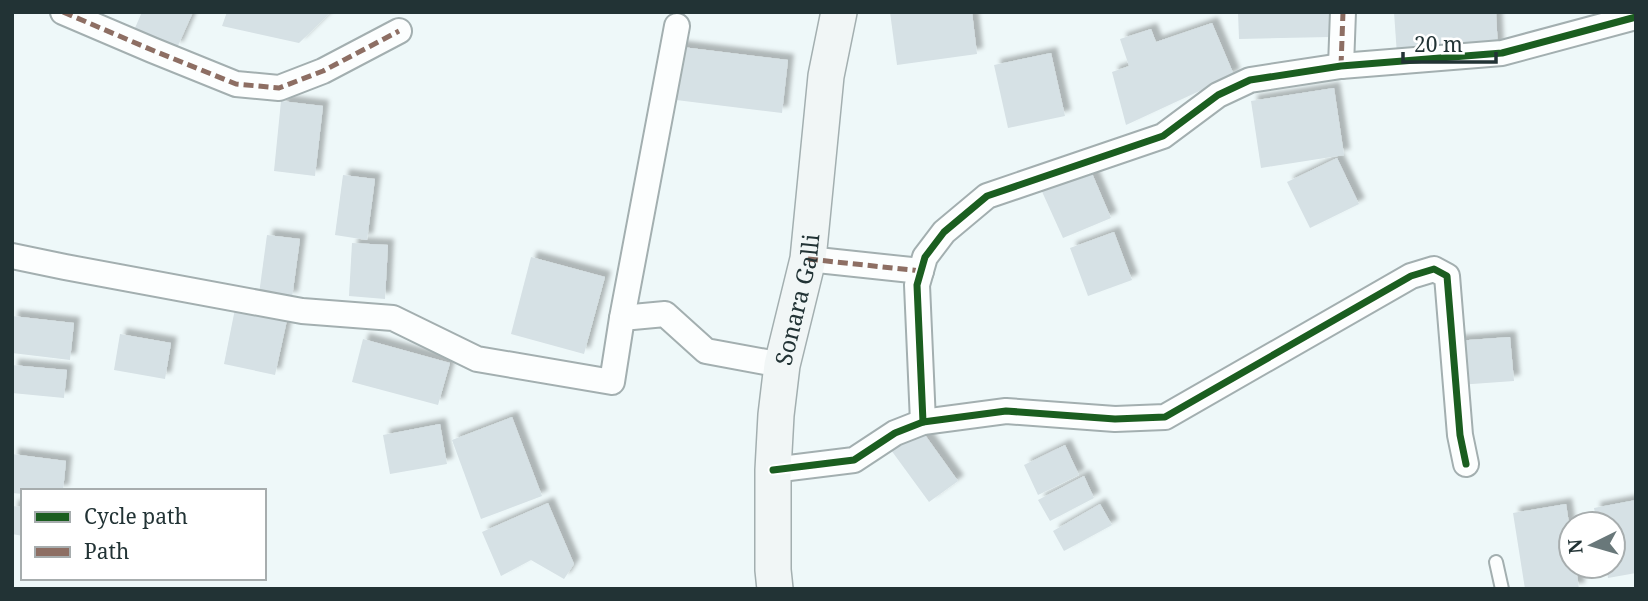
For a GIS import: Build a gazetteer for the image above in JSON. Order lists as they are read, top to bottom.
{
  "streets": {
    "street": ["Sonara Galli"]
  },
  "legend": ["Cycle path", "Path"],
  "scale_bar": "20 m",
  "north": "left"
}
